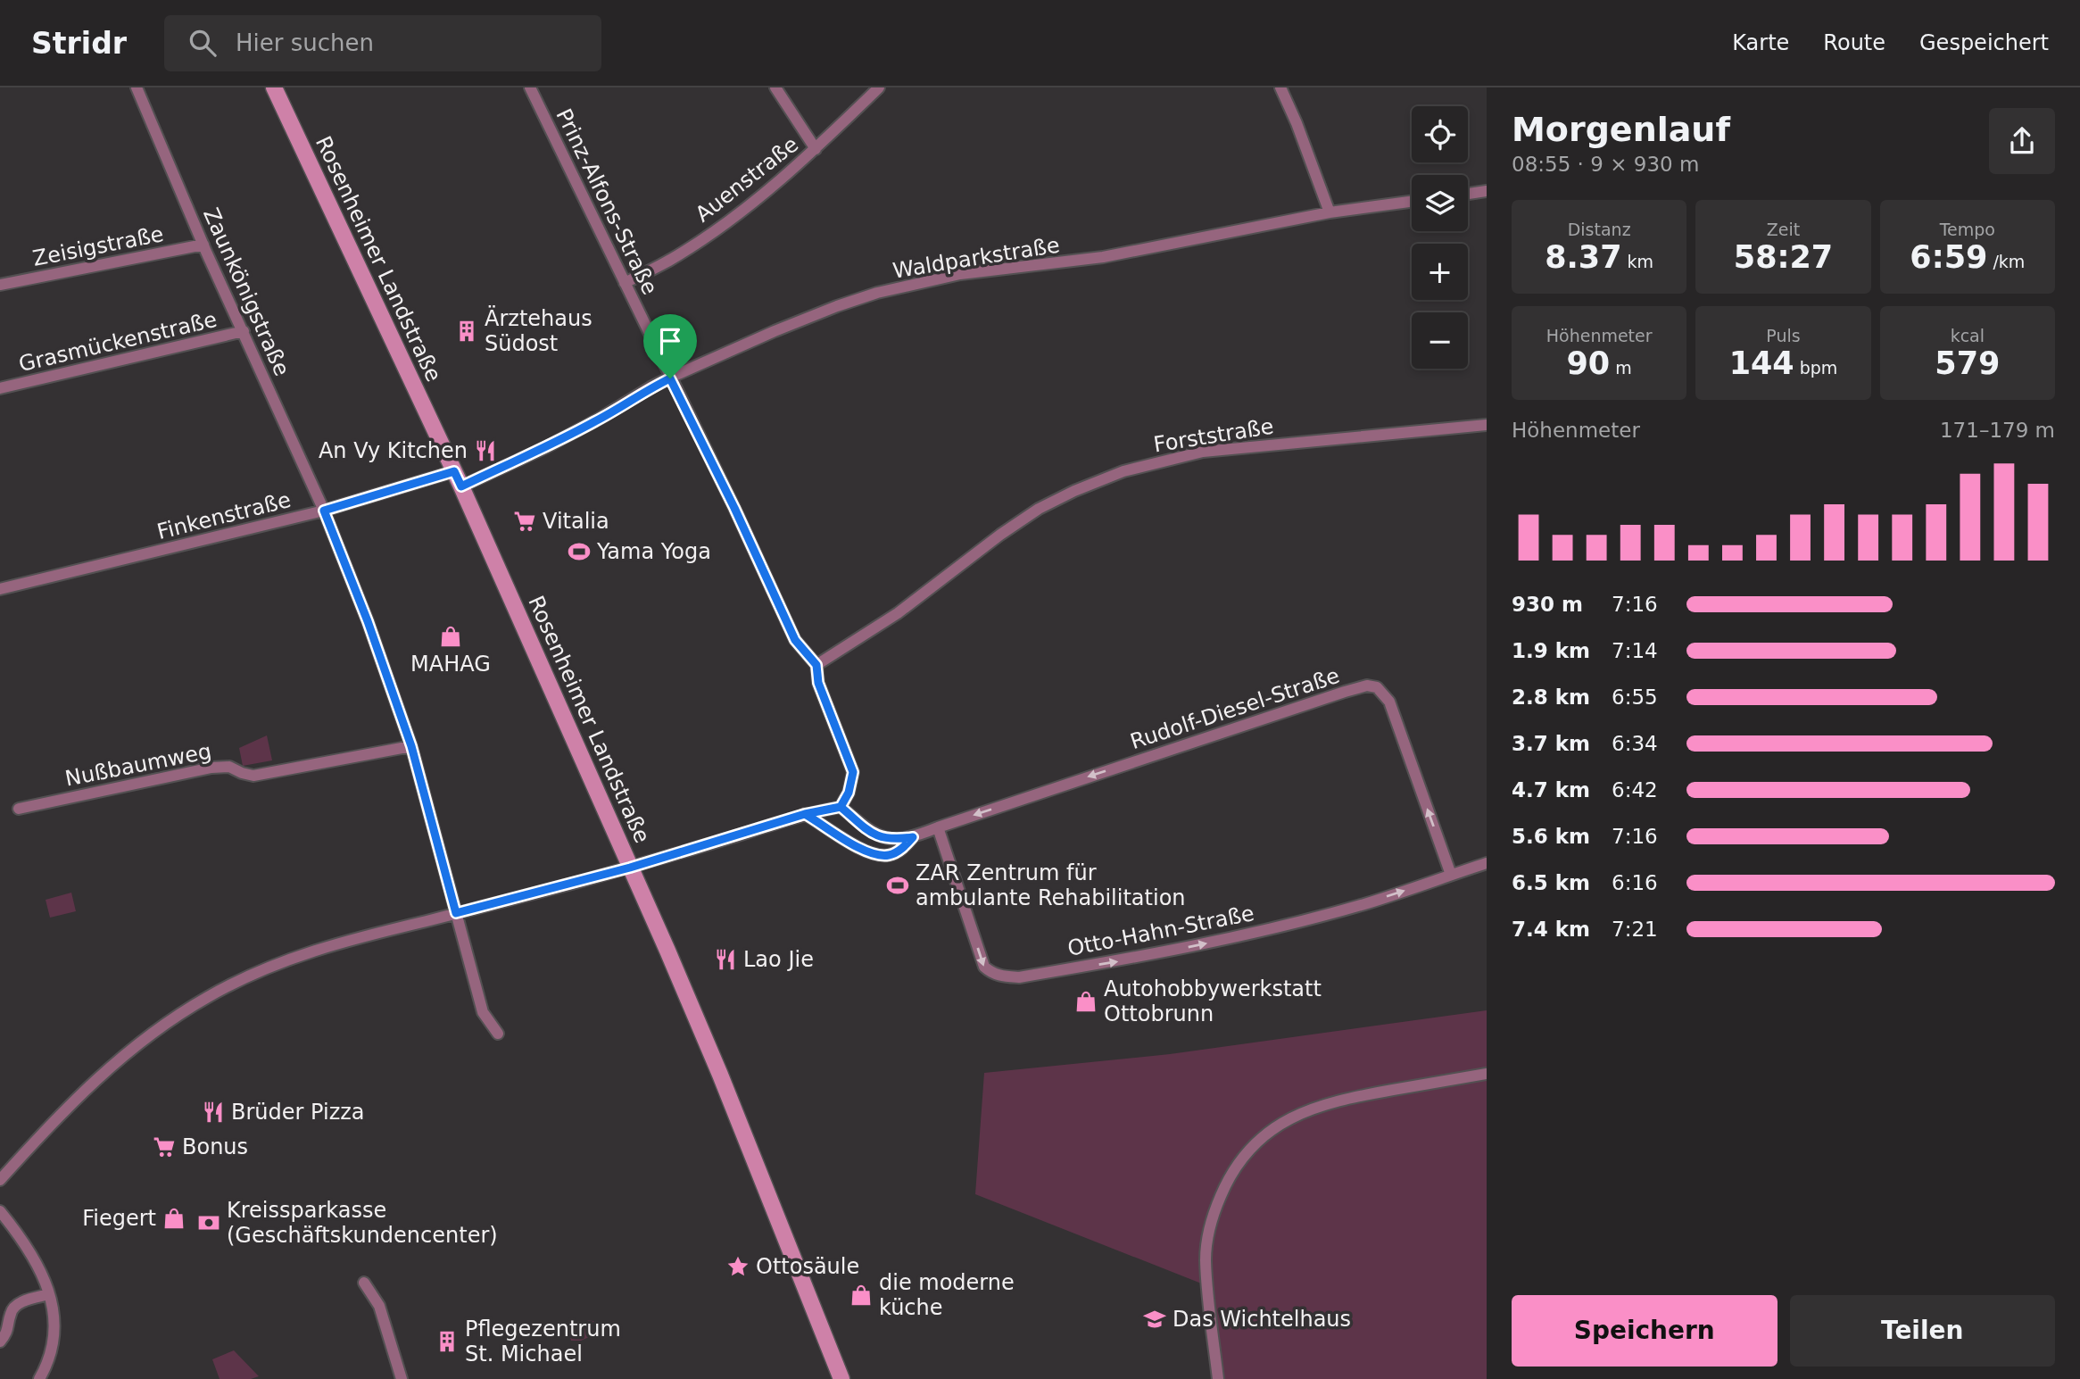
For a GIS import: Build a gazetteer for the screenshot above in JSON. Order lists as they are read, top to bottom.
{
  "streets": {
    "main road": ["Rosenheimer Landstraße"],
    "street": [
      "Auenstraße",
      "Prinz-Alfons-Straße",
      "Zeisigstraße",
      "Waldparkstraße",
      "Zaunkönigstraße",
      "Grasmückenstraße",
      "Forststraße",
      "Finkenstraße",
      "Rudolf-Diesel-Straße",
      "Nußbaumweg",
      "Otto-Hahn-Straße"
    ]
  },
  "crossings": [
    ["Auenstraße", "Prinz-Alfons-Straße"],
    ["Prinz-Alfons-Straße", "Waldparkstraße"],
    ["Prinz-Alfons-Straße", "Forststraße"],
    ["Prinz-Alfons-Straße", "Rudolf-Diesel-Straße"],
    ["Zeisigstraße", "Zaunkönigstraße"],
    ["Waldparkstraße", "Rosenheimer Landstraße"],
    ["Rosenheimer Landstraße", "Finkenstraße"],
    ["Zaunkönigstraße", "Grasmückenstraße"],
    ["Zaunkönigstraße", "Finkenstraße"],
    ["Zaunkönigstraße", "Nußbaumweg"],
    ["Rudolf-Diesel-Straße", "Otto-Hahn-Straße"]
  ],
  "one_way": ["Otto-Hahn-Straße"],
  "places": {
    "building": ["Ärztehaus Südost", "Pflegezentrum St. Michael"],
    "restaurant": ["An Vy Kitchen", "Lao Jie", "Brüder Pizza"],
    "supermarket": ["Vitalia", "Bonus"],
    "sports": ["Yama Yoga", "ZAR Zentrum für ambulante Rehabilitation"],
    "shop": [
      "MAHAG",
      "Autohobbywerkstatt Ottobrunn",
      "Fiegert",
      "die moderne küche"
    ],
    "bank": ["Kreissparkasse (Geschäftskundencenter)"],
    "place": ["Ottosäule"],
    "school or university": ["Das Wichtelhaus"]
  },
  "page": {
    "header": "Stridr",
    "search": "Hier suchen",
    "nav": ["Karte", "Route", "Gespeichert"],
    "heading": ["Morgenlauf", "08:55 · 9 × 930 m"],
    "map_buttons": ["+", "−"],
    "stats": [
      ["Distanz", "8.37 km"],
      ["Zeit", "58:27"],
      ["Tempo", "6:59 /km"],
      ["Höhenmeter", "90 m"],
      ["Puls", "144 bpm"],
      ["kcal", "579"]
    ],
    "chart": ["Höhenmeter", "171–179 m"],
    "list": [
      {
        "name": "930 m",
        "note": "7:16"
      },
      {
        "name": "1.9 km",
        "note": "7:14"
      },
      {
        "name": "2.8 km",
        "note": "6:55"
      },
      {
        "name": "3.7 km",
        "note": "6:34"
      },
      {
        "name": "4.7 km",
        "note": "6:42"
      },
      {
        "name": "5.6 km",
        "note": "7:16"
      },
      {
        "name": "6.5 km",
        "note": "6:16"
      },
      {
        "name": "7.4 km",
        "note": "7:21"
      }
    ],
    "buttons": ["Speichern", "Teilen"]
  }
}
